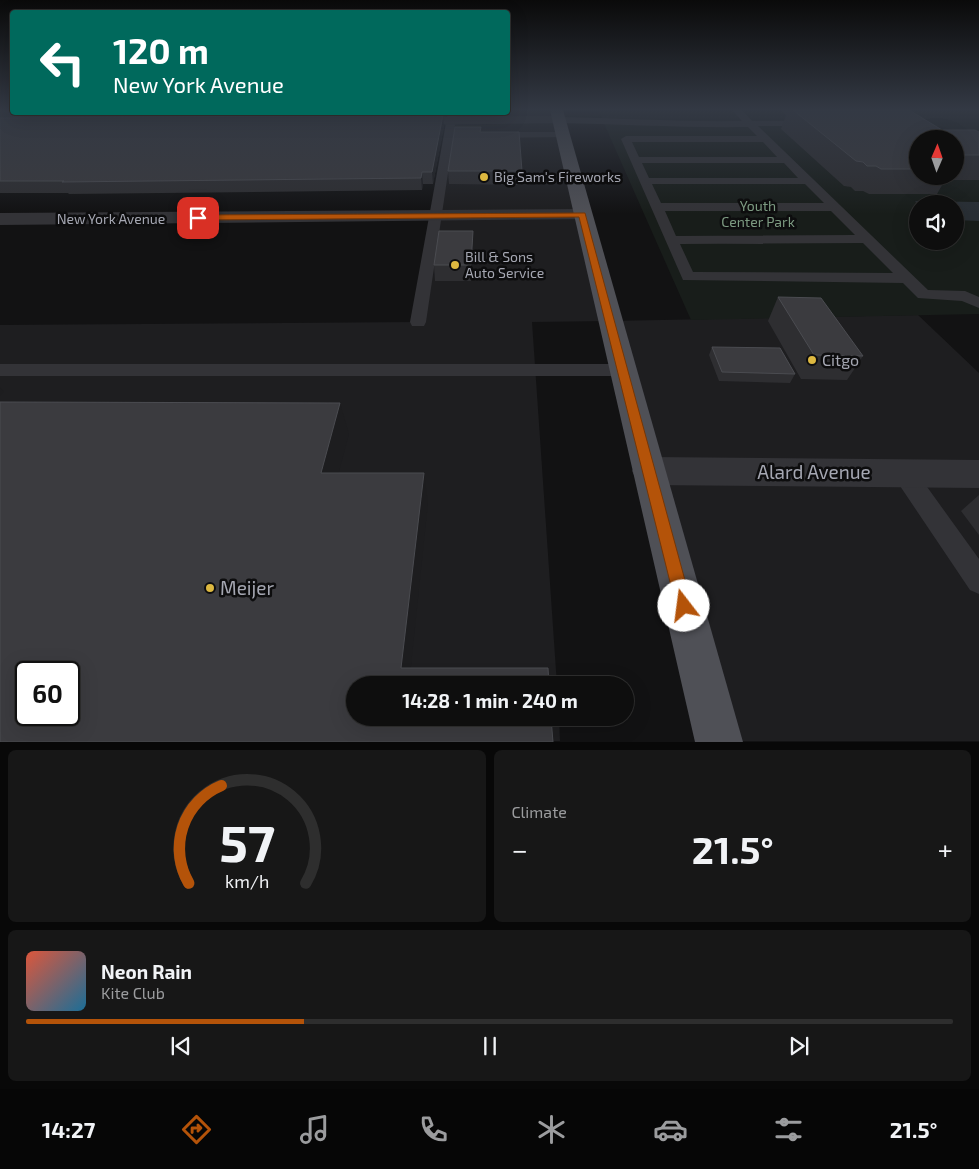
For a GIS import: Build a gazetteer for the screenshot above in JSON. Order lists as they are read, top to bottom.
{
  "streets": {
    "street": ["New York Avenue", "Alard Avenue"]
  },
  "parks": ["Youth Center Park"],
  "places": [
    "Big Sam's Fireworks",
    "Bill & Sons Auto Service",
    "Citgo",
    "Meijer"
  ],
  "north": "top",
  "page": {
    "turn": ["120 m", "New York Avenue"],
    "limit": "60",
    "trip": "14:28 · 1 min · 240 m",
    "tile": "Climate",
    "heat": ["−", "21.5°", "+"],
    "song": ["Neon Rain", "Kite Club"],
    "tabs": ["14:27", "21.5°"],
    "gauge": ["57", "km/h"]
  }
}
